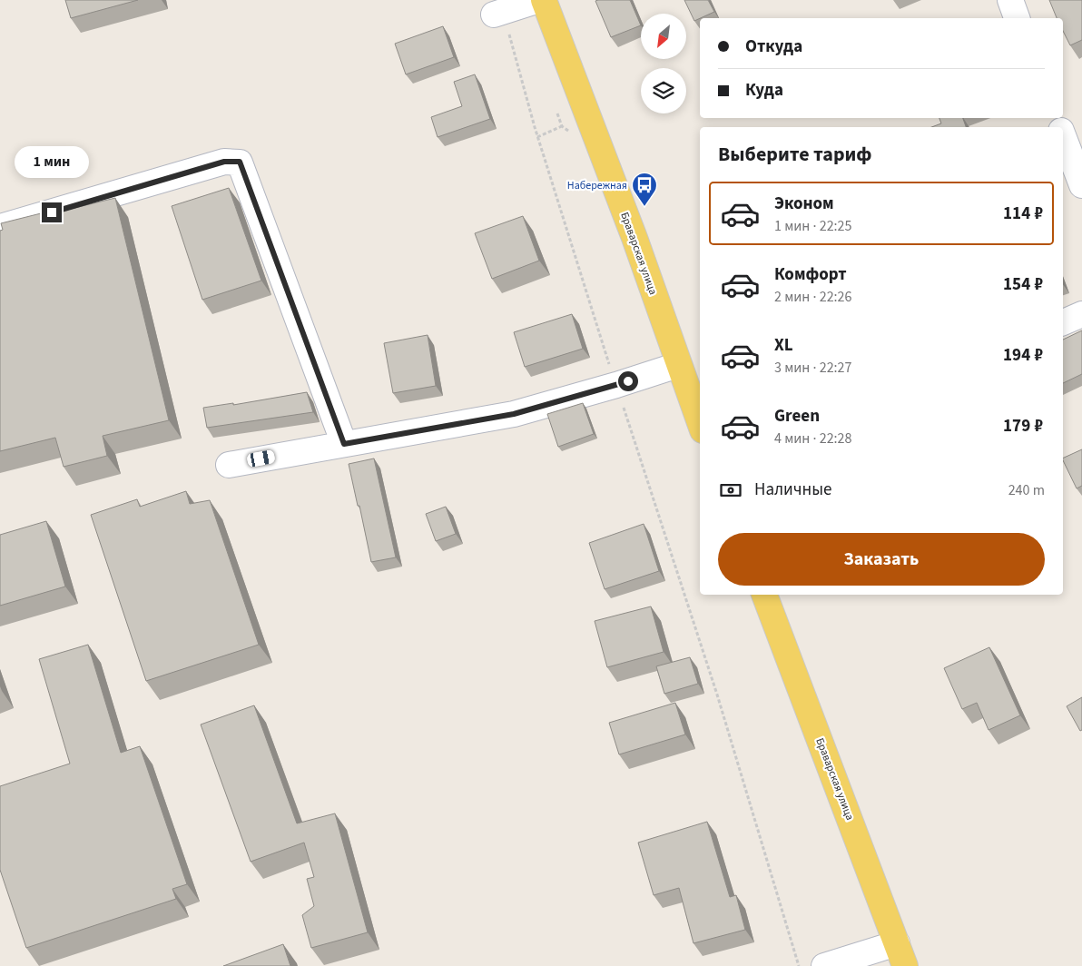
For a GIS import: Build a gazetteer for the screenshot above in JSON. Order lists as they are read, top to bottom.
{
  "streets": {
    "main road": ["Браварская улица"]
  },
  "places": {
    "bus stop": ["Набережная"]
  },
  "north": "bottom left",
  "page": {
    "banner": ["Откуда", "Куда"],
    "heading": "Выберите тариф",
    "bubble": "1 мин",
    "list": [
      {
        "name": "Эконом",
        "note": "1 мин · 22:25",
        "value": "114 ₽"
      },
      {
        "name": "Комфорт",
        "note": "2 мин · 22:26",
        "value": "154 ₽"
      },
      {
        "name": "XL",
        "note": "3 мин · 22:27",
        "value": "194 ₽"
      },
      {
        "name": "Green",
        "note": "4 мин · 22:28",
        "value": "179 ₽"
      }
    ],
    "pay": ["Наличные", "240 m"],
    "buttons": "Заказать"
  }
}
